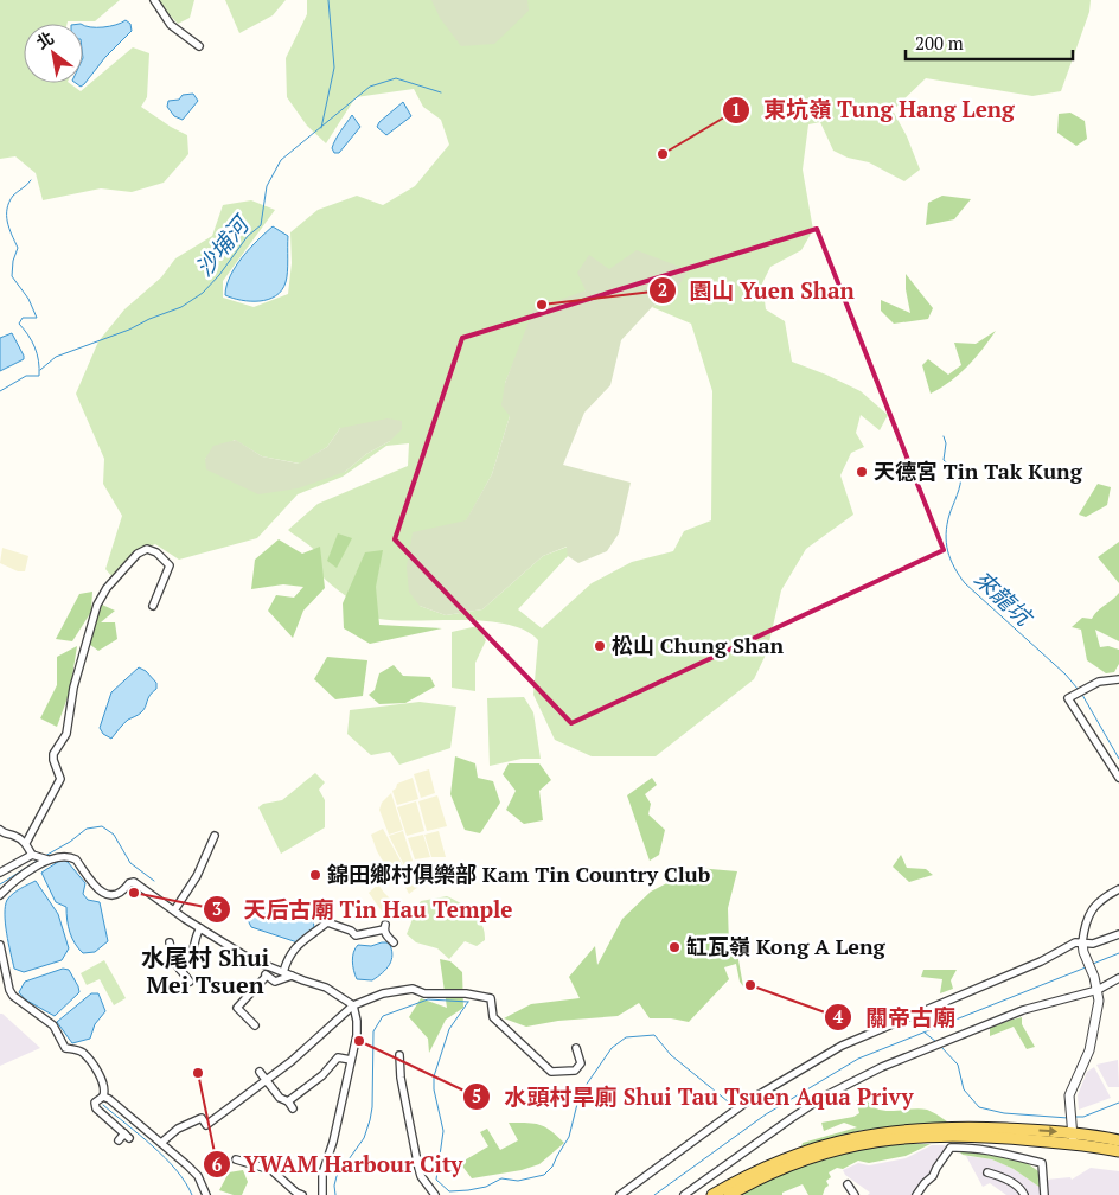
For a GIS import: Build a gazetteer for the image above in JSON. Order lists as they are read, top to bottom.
{
  "districts": ["水尾村 Shui Mei Tsuen"],
  "water": ["沙埔河", "來龍坑"],
  "places": [
    "東坑嶺 Tung Hang Leng",
    "園山 Yuen Shan",
    "天德宮 Tin Tak Kung",
    "松山 Chung Shan",
    "錦田鄉村俱樂部 Kam Tin Country Club",
    "天后古廟 Tin Hau Temple",
    "缸瓦嶺 Kong A Leng",
    "關帝古廟",
    "水頭村旱廁 Shui Tau Tsuen Aqua Privy",
    "YWAM Harbour City"
  ],
  "scale_bar": "200 m",
  "north": "top left"
}
